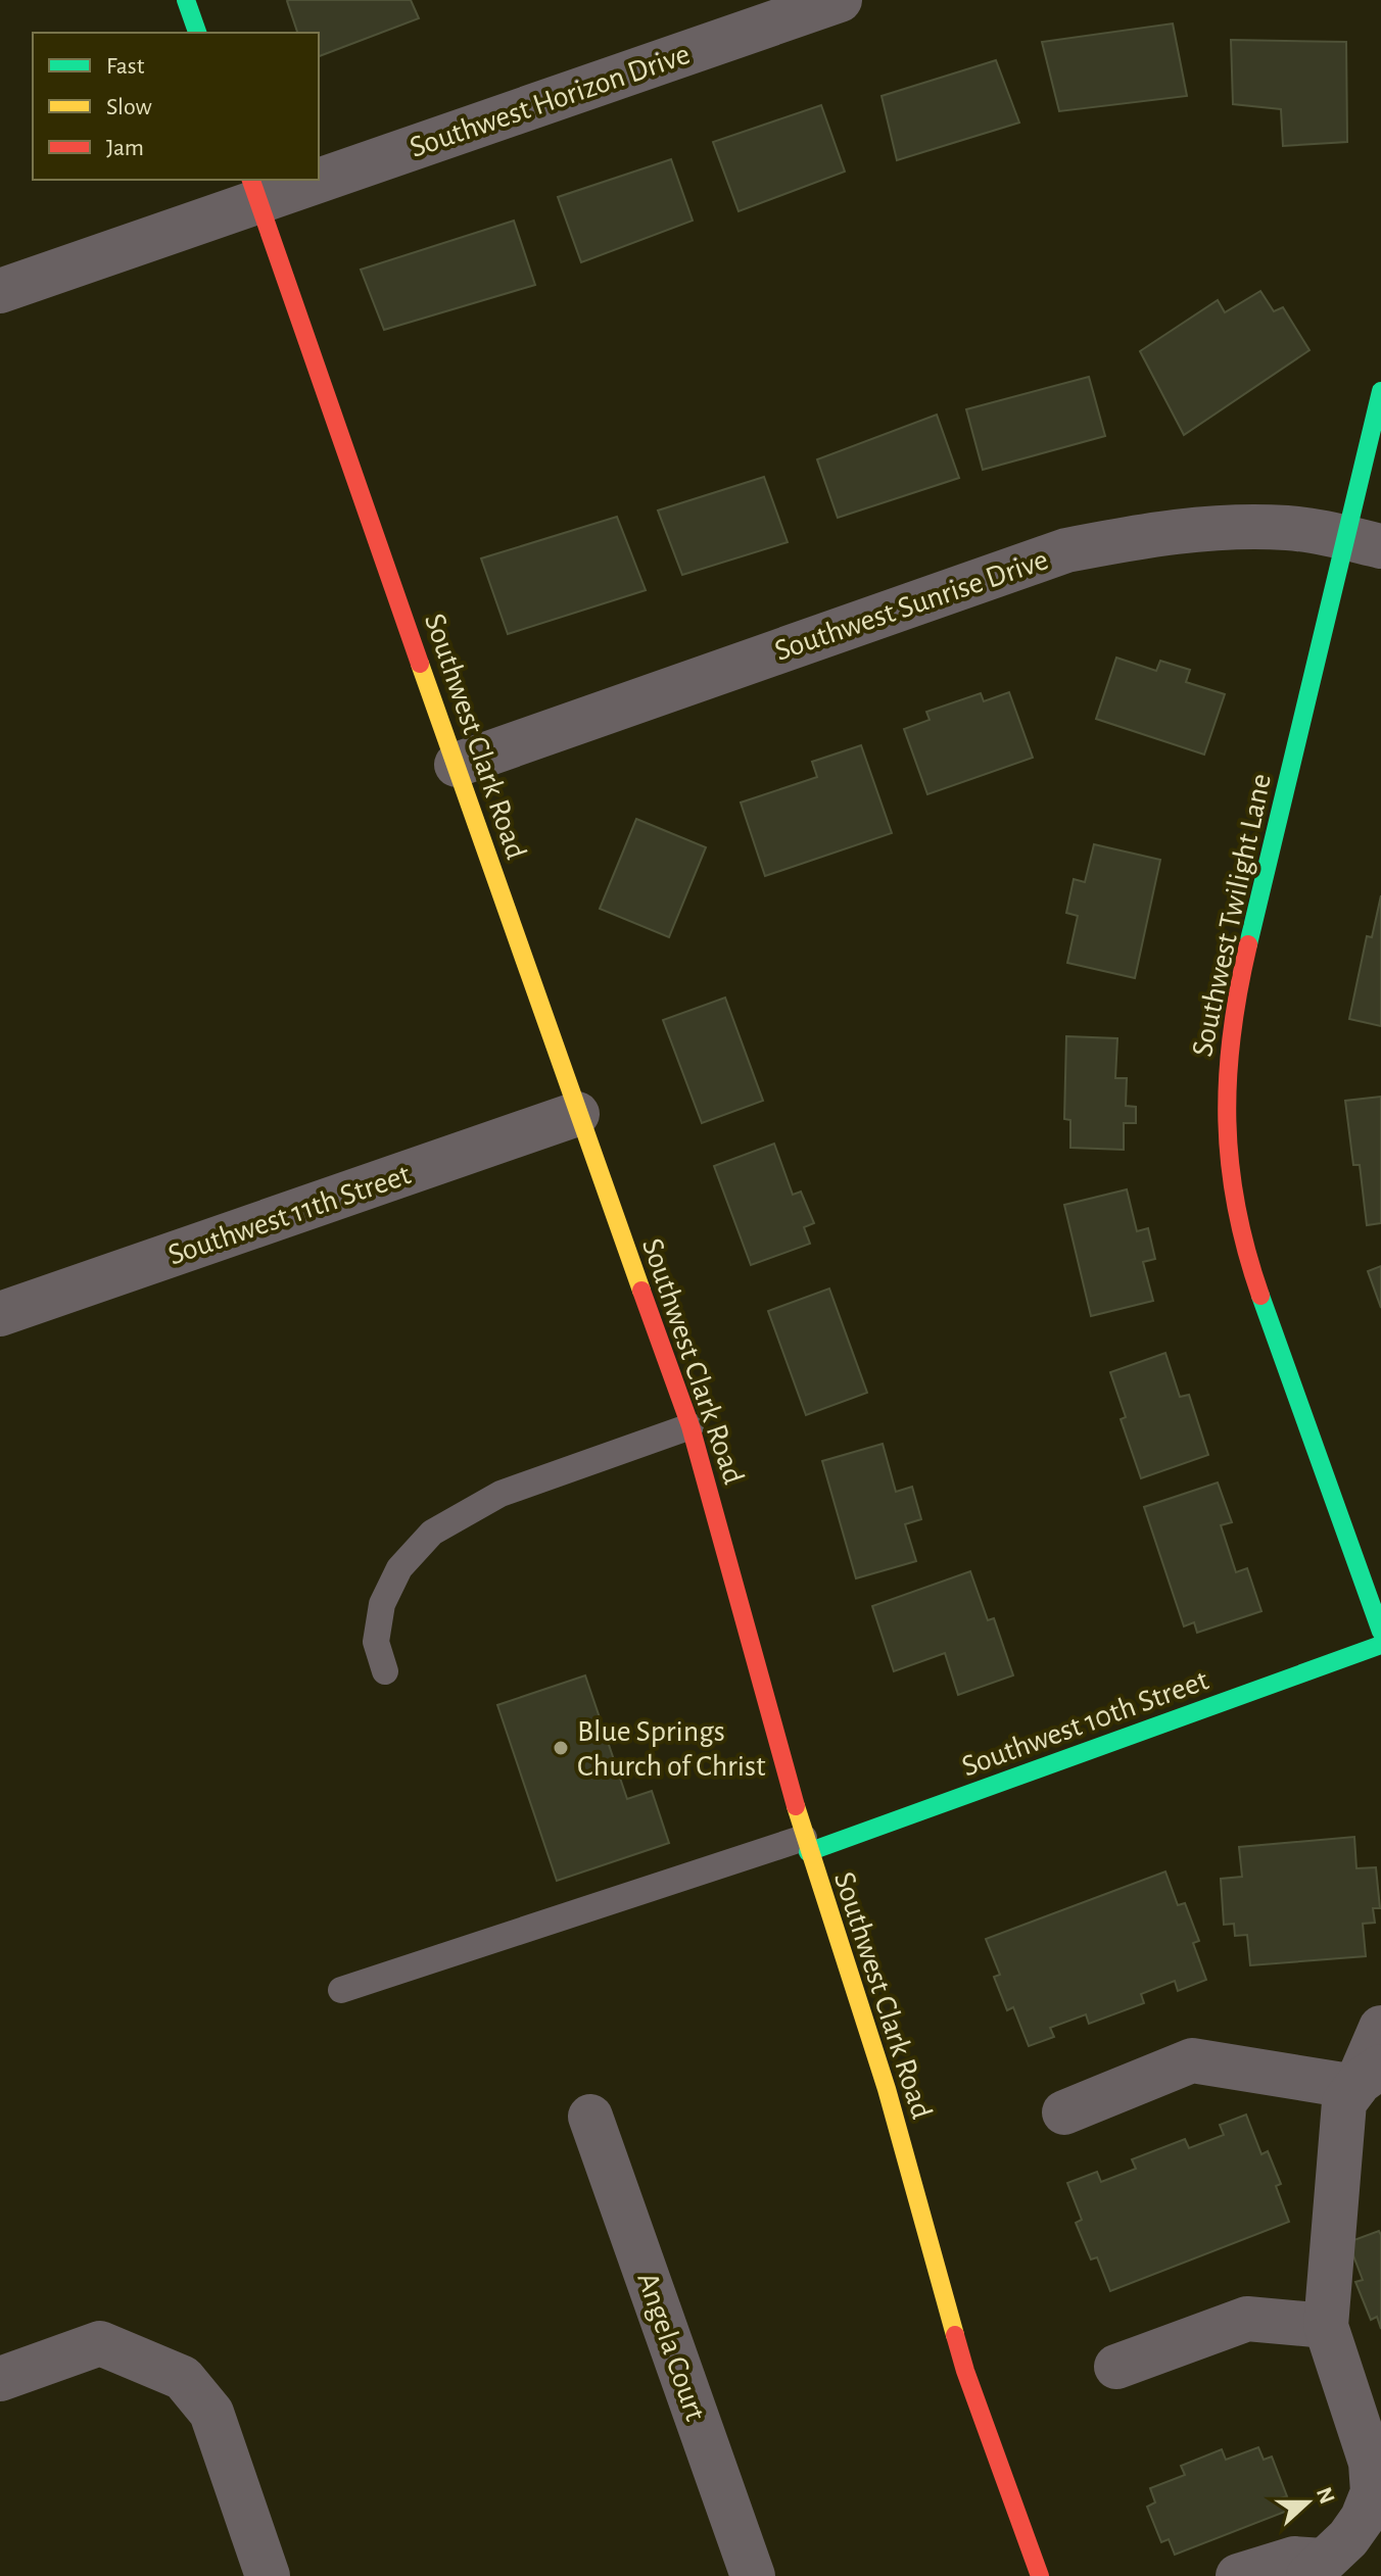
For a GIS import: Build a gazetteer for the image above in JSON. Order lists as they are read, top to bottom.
{
  "streets": {
    "street": [
      "Southwest Horizon Drive",
      "Southwest Sunrise Drive",
      "Southwest Clark Road",
      "Southwest Twilight Lane",
      "Southwest 11th Street",
      "Southwest 10th Street",
      "Angela Court"
    ]
  },
  "crossings": [
    ["Southwest Horizon Drive", "Southwest Clark Road"],
    ["Southwest Sunrise Drive", "Southwest Clark Road"],
    ["Southwest Sunrise Drive", "Southwest Twilight Lane"],
    ["Southwest Clark Road", "Southwest 11th Street"],
    ["Southwest Clark Road", "Southwest 10th Street"]
  ],
  "places": ["Blue Springs Church of Christ"],
  "legend": ["Fast", "Slow", "Jam"],
  "north": "right"
}
